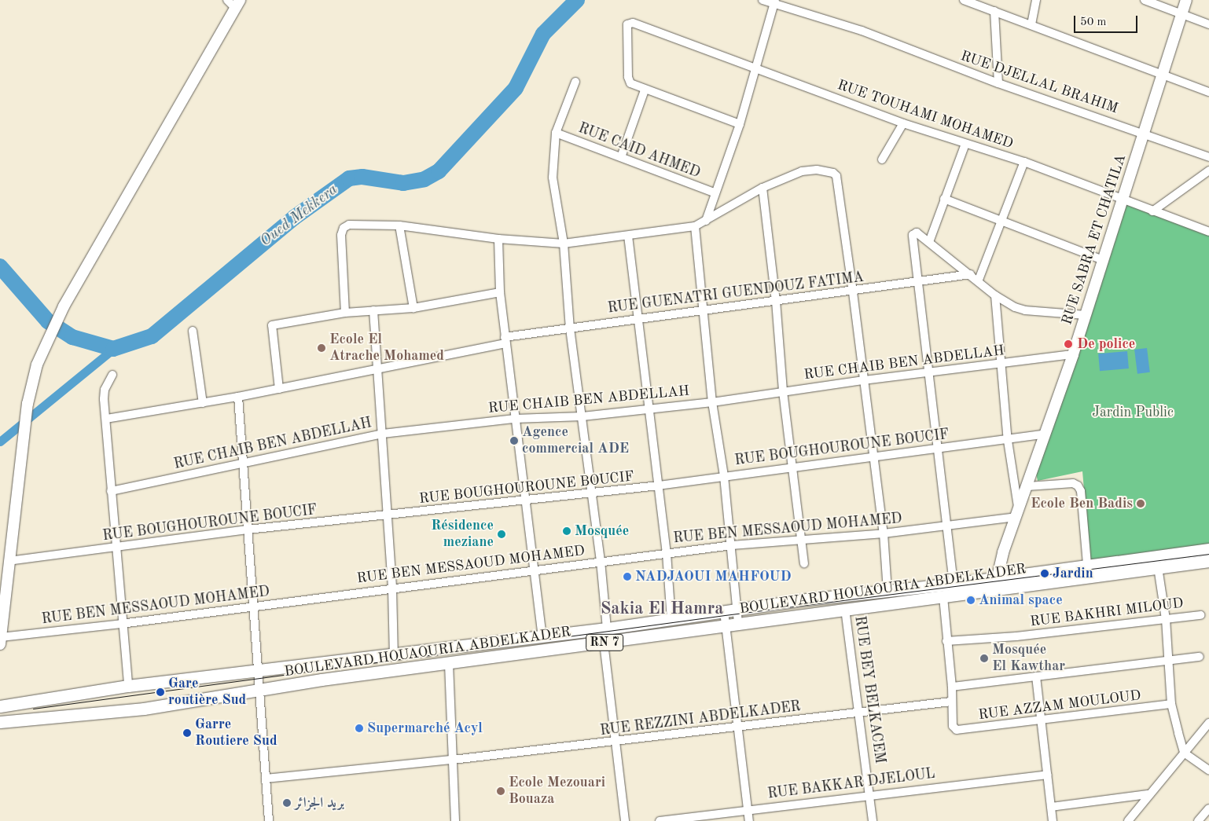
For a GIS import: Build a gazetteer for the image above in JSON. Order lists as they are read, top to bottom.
{
  "streets": {
    "main road": ["RUE SABRA ET CHATILA", "BOULEVARD HOUAOURIA ABDELKADER", "RN 7"],
    "street": [
      "RUE DJELLAL BRAHIM",
      "RUE TOUHAMI MOHAMED",
      "RUE CAID AHMED",
      "RUE GUENATRI GUENDOUZ FATIMA",
      "RUE CHAIB BEN ABDELLAH",
      "RUE BOUGHOUROUNE BOUCIF",
      "RUE BEN MESSAOUD MOHAMED",
      "RUE BAKHRI MILOUD",
      "RUE BEY BELKACEM",
      "RUE AZZAM MOULOUD",
      "RUE REZZINI ABDELKADER",
      "RUE BAKKAR DJELOUL"
    ]
  },
  "crossings": [
    ["RUE DJELLAL BRAHIM", "RUE SABRA ET CHATILA"],
    ["RUE TOUHAMI MOHAMED", "RUE SABRA ET CHATILA"],
    ["RUE SABRA ET CHATILA", "RUE CHAIB BEN ABDELLAH"],
    ["RUE SABRA ET CHATILA", "RUE BOUGHOUROUNE BOUCIF"],
    ["RUE SABRA ET CHATILA", "RUE BEN MESSAOUD MOHAMED"],
    ["RUE SABRA ET CHATILA", "BOULEVARD HOUAOURIA ABDELKADER"],
    ["BOULEVARD HOUAOURIA ABDELKADER", "RUE BEY BELKACEM"],
    ["RUE BEY BELKACEM", "RUE REZZINI ABDELKADER"],
    ["RUE BEY BELKACEM", "RUE BAKKAR DJELOUL"],
    ["RUE AZZAM MOULOUD", "RUE REZZINI ABDELKADER"]
  ],
  "districts": ["Sakia El Hamra"],
  "water": ["Oued Mekkera"],
  "parks": ["Jardin Public"],
  "places": [
    "De police",
    "Ecole El Atrache Mohamed",
    "Agence commercial ADE",
    "Ecole Ben Badis",
    "Mosquée",
    "Résidence meziane",
    "Jardin",
    "NADJAOUI MAHFOUD",
    "Animal space",
    "Mosquée El Kawthar",
    "Gare routière Sud",
    "Supermarché Acyl",
    "Garre Routiere Sud",
    "Ecole Mezouari Bouaza",
    "بريد الجزائر"
  ],
  "scale_bar": "50 m"
}
